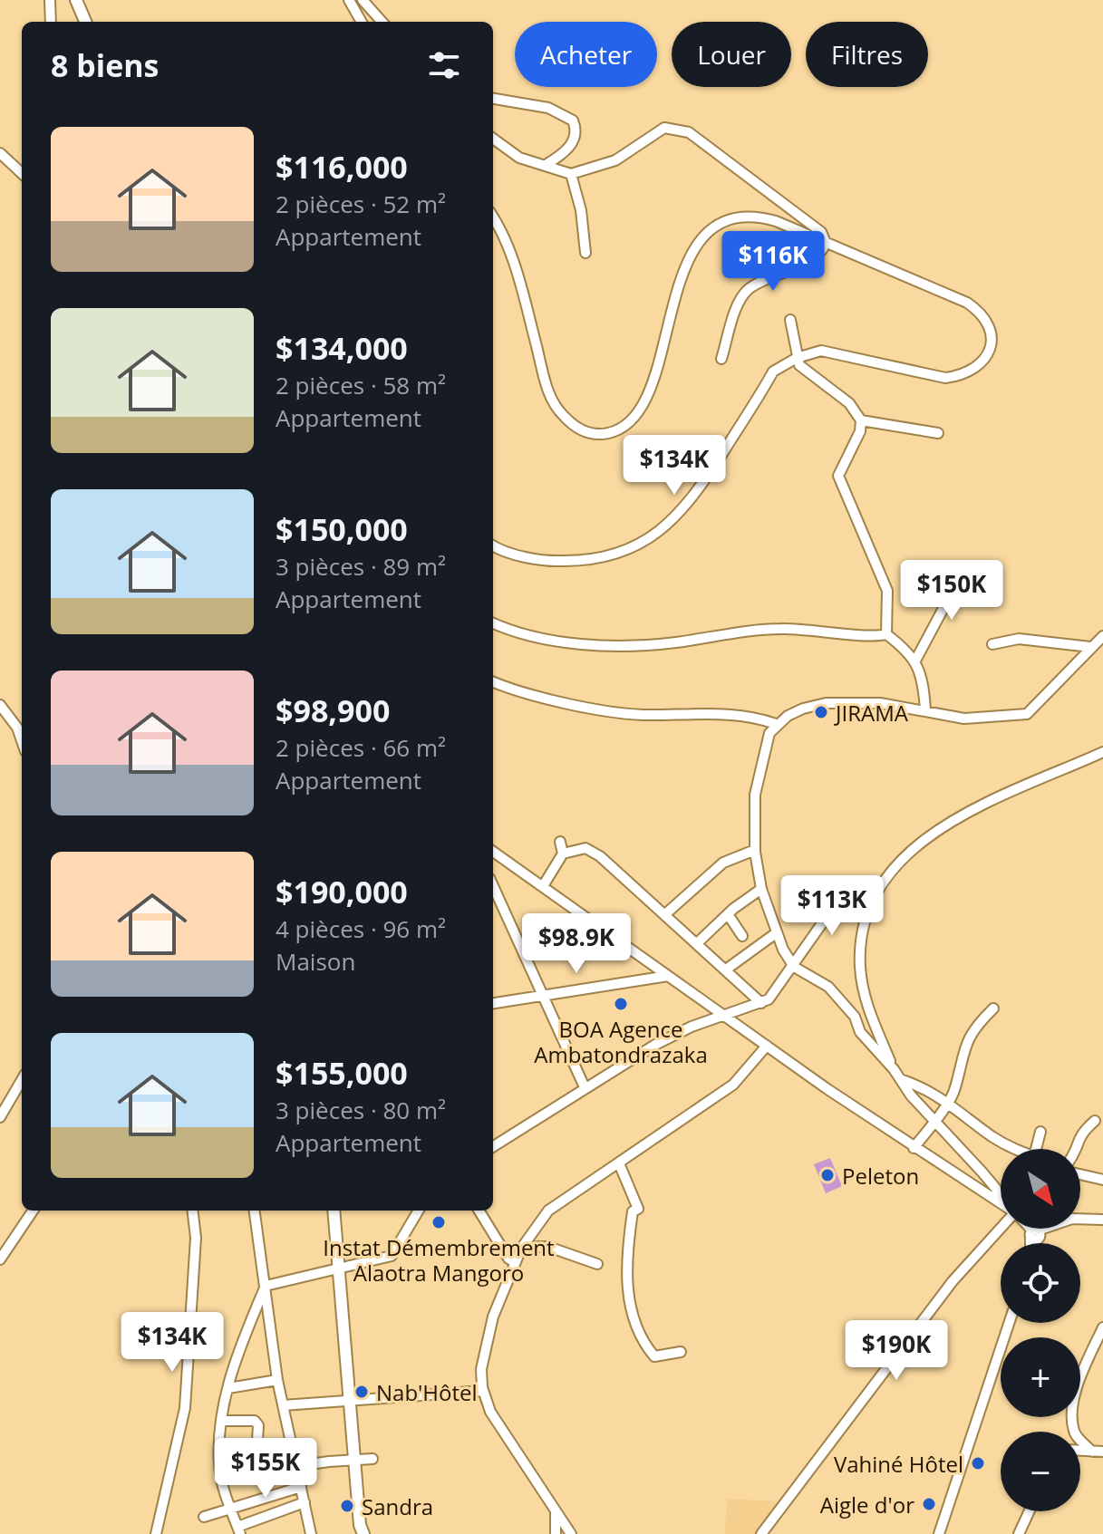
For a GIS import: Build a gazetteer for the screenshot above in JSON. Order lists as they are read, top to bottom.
{
  "places": [
    "JIRAMA",
    "BOA Agence Ambatondrazaka",
    "Peleton",
    "Instat Démembrement Alaotra Mangoro",
    "Nab'Hôtel",
    "Vahiné Hôtel",
    "Aigle d'or",
    "Sandra"
  ],
  "north": "bottom right",
  "page": {
    "chip": ["Acheter", "Louer", "Filtres"],
    "heading": "8 biens",
    "list": [
      {
        "name": "$116,000",
        "note": "2 pièces · 52 m² · Appartement"
      },
      {
        "name": "$134,000",
        "note": "2 pièces · 58 m² · Appartement"
      },
      {
        "name": "$150,000",
        "note": "3 pièces · 89 m² · Appartement"
      },
      {
        "name": "$98,900",
        "note": "2 pièces · 66 m² · Appartement"
      },
      {
        "name": "$190,000",
        "note": "4 pièces · 96 m² · Maison"
      },
      {
        "name": "$155,000",
        "note": "3 pièces · 80 m² · Appartement"
      }
    ],
    "price": [
      "$116K",
      "$134K",
      "$150K",
      "$113K",
      "$98.9K",
      "$134K",
      "$190K",
      "$155K"
    ],
    "map_buttons": ["+", "−"]
  }
}
